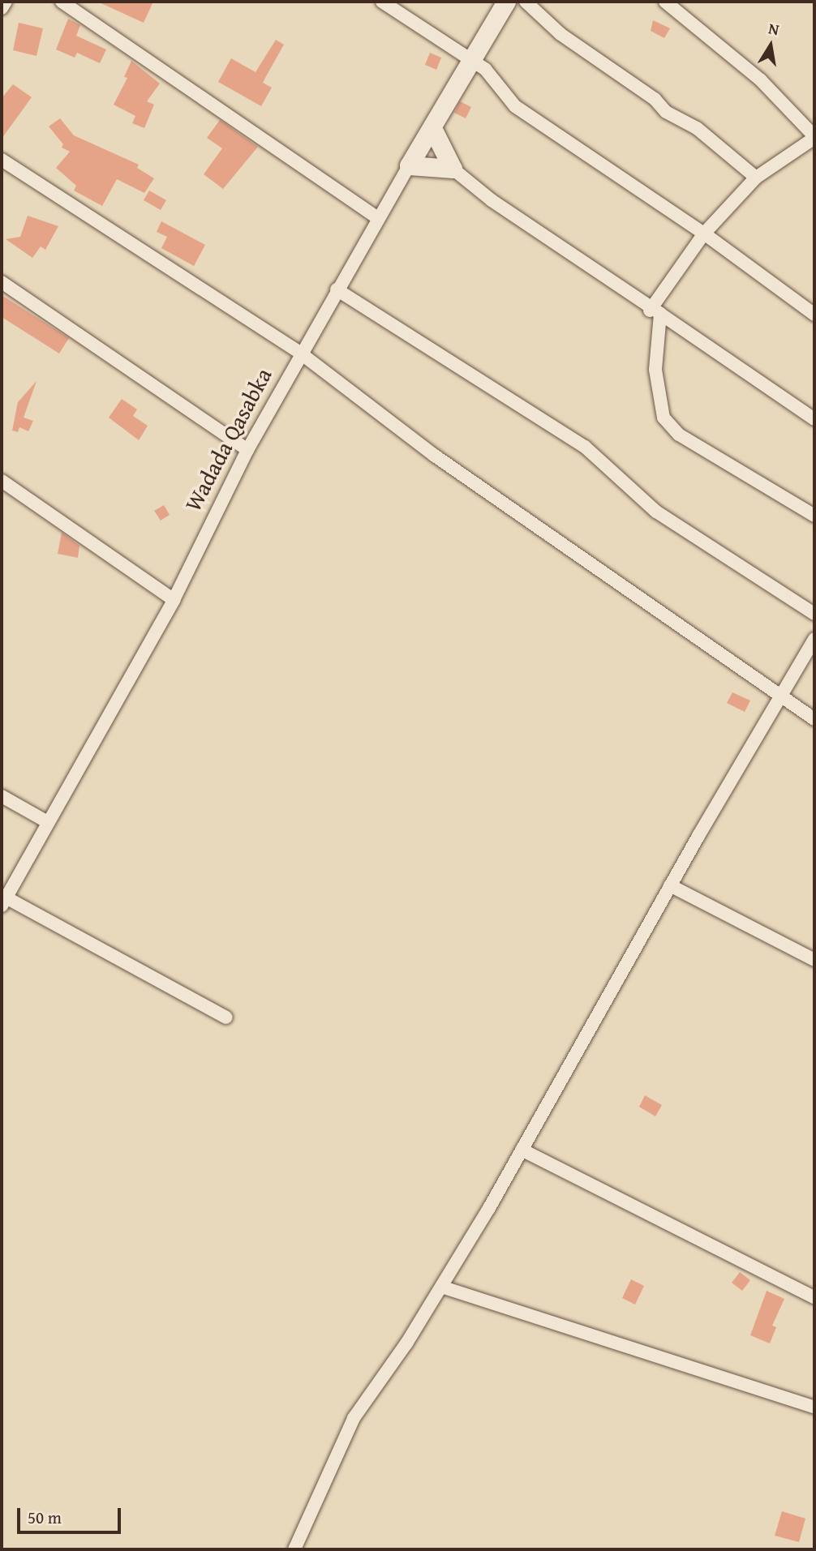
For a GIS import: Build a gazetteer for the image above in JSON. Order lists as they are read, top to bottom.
{
  "streets": {
    "street": ["Wadada Qasabka"]
  },
  "scale_bar": "50 m",
  "north": "top"
}
